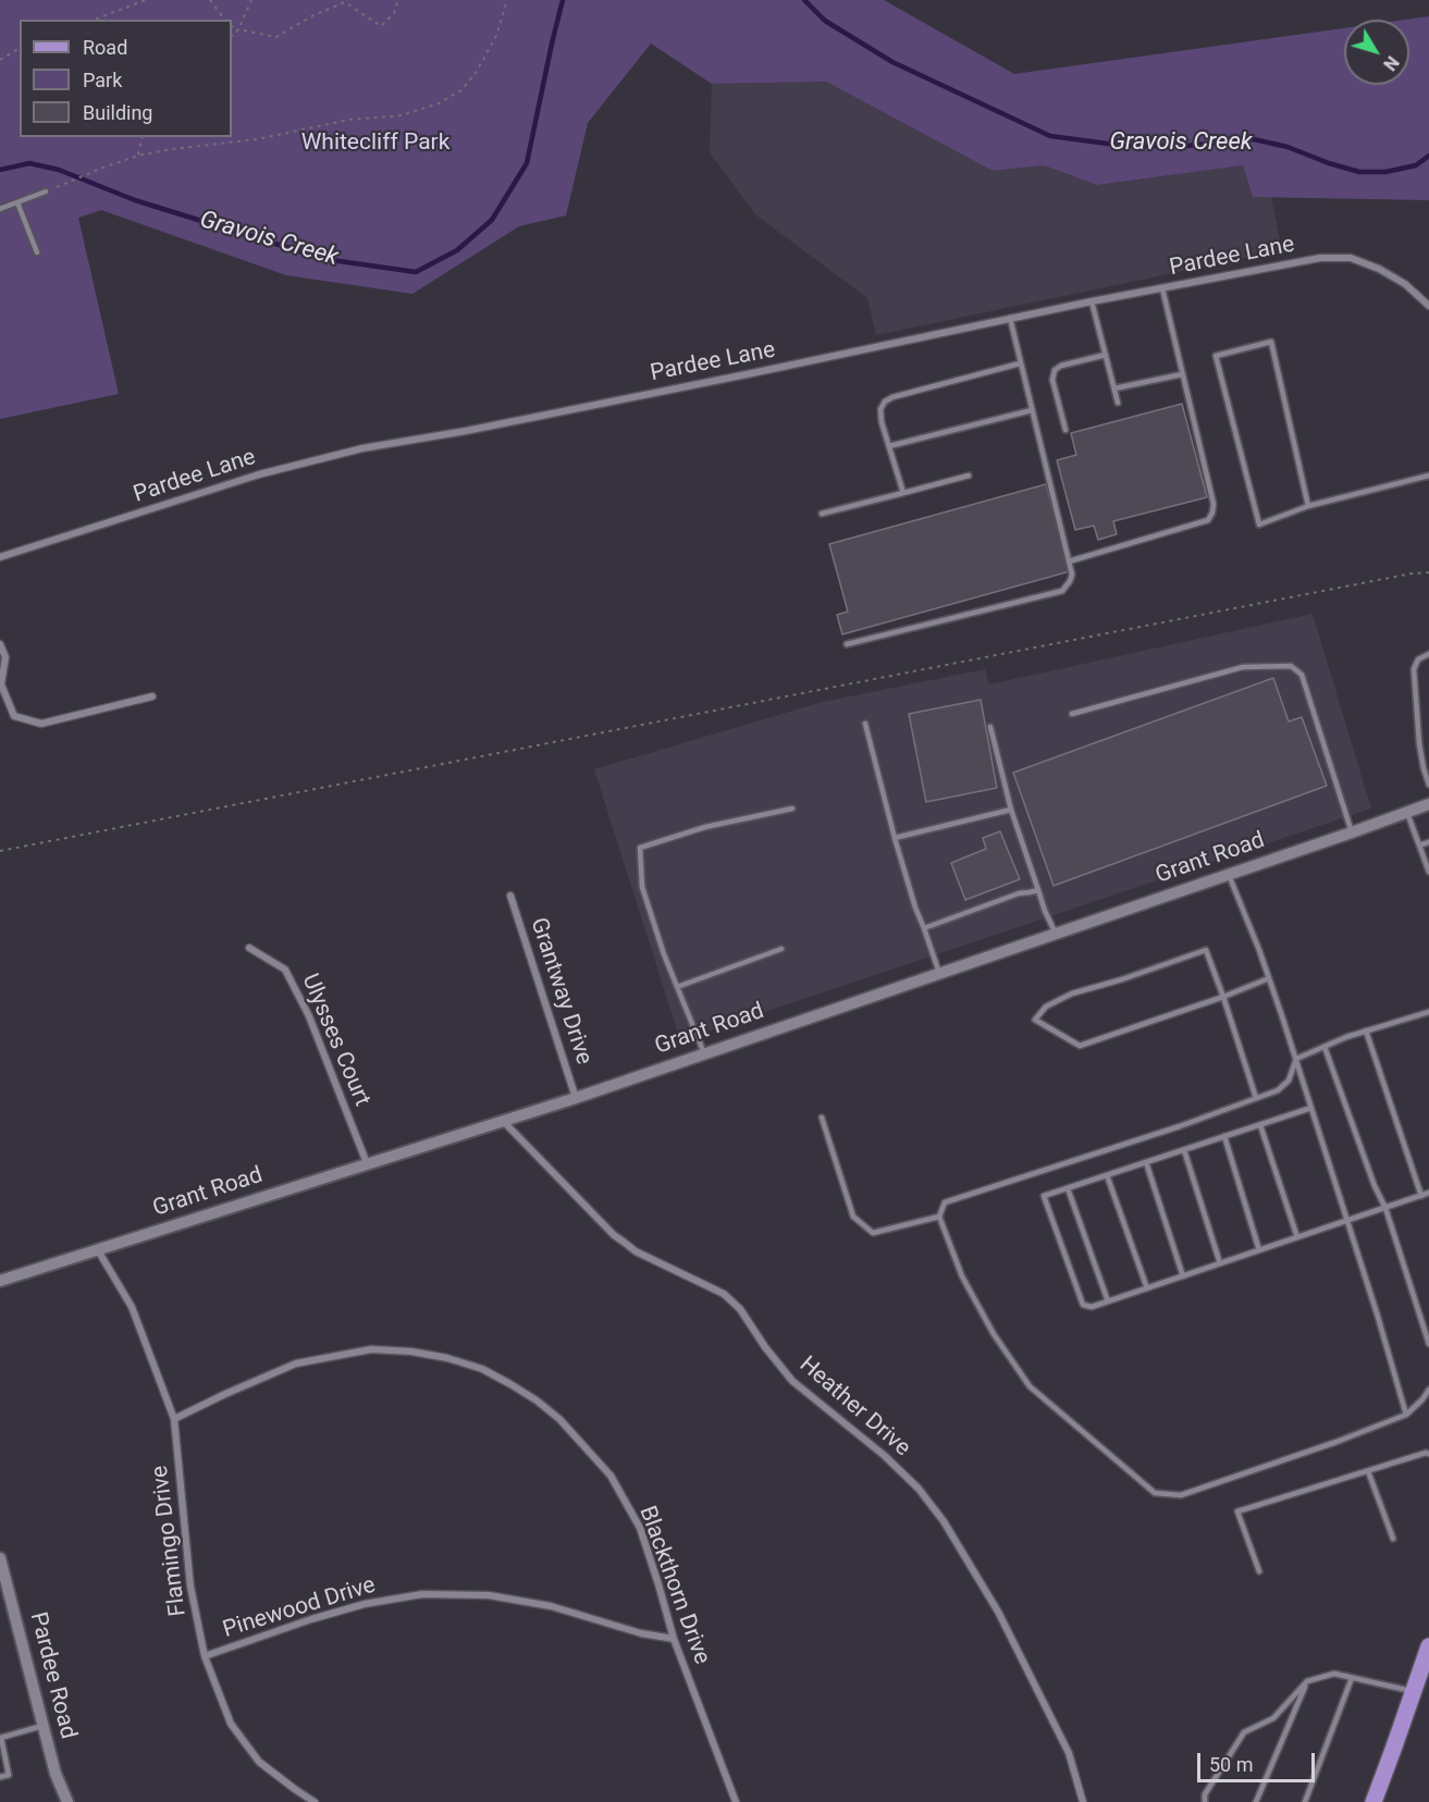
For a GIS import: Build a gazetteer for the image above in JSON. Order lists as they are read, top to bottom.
{
  "streets": {
    "street": [
      "Pardee Lane",
      "Grant Road",
      "Grantway Drive",
      "Ulysses Court",
      "Heather Drive",
      "Flamingo Drive",
      "Blackthorn Drive",
      "Pinewood Drive",
      "Pardee Road"
    ]
  },
  "crossings": [
    ["Grant Road", "Grantway Drive"],
    ["Grant Road", "Ulysses Court"],
    ["Grant Road", "Heather Drive"],
    ["Grant Road", "Flamingo Drive"],
    ["Flamingo Drive", "Blackthorn Drive"],
    ["Flamingo Drive", "Pinewood Drive"],
    ["Blackthorn Drive", "Pinewood Drive"]
  ],
  "water": ["Gravois Creek"],
  "parks": ["Whitecliff Park"],
  "legend": ["Road", "Park", "Building"],
  "scale_bar": "50 m",
  "north": "bottom right"
}
